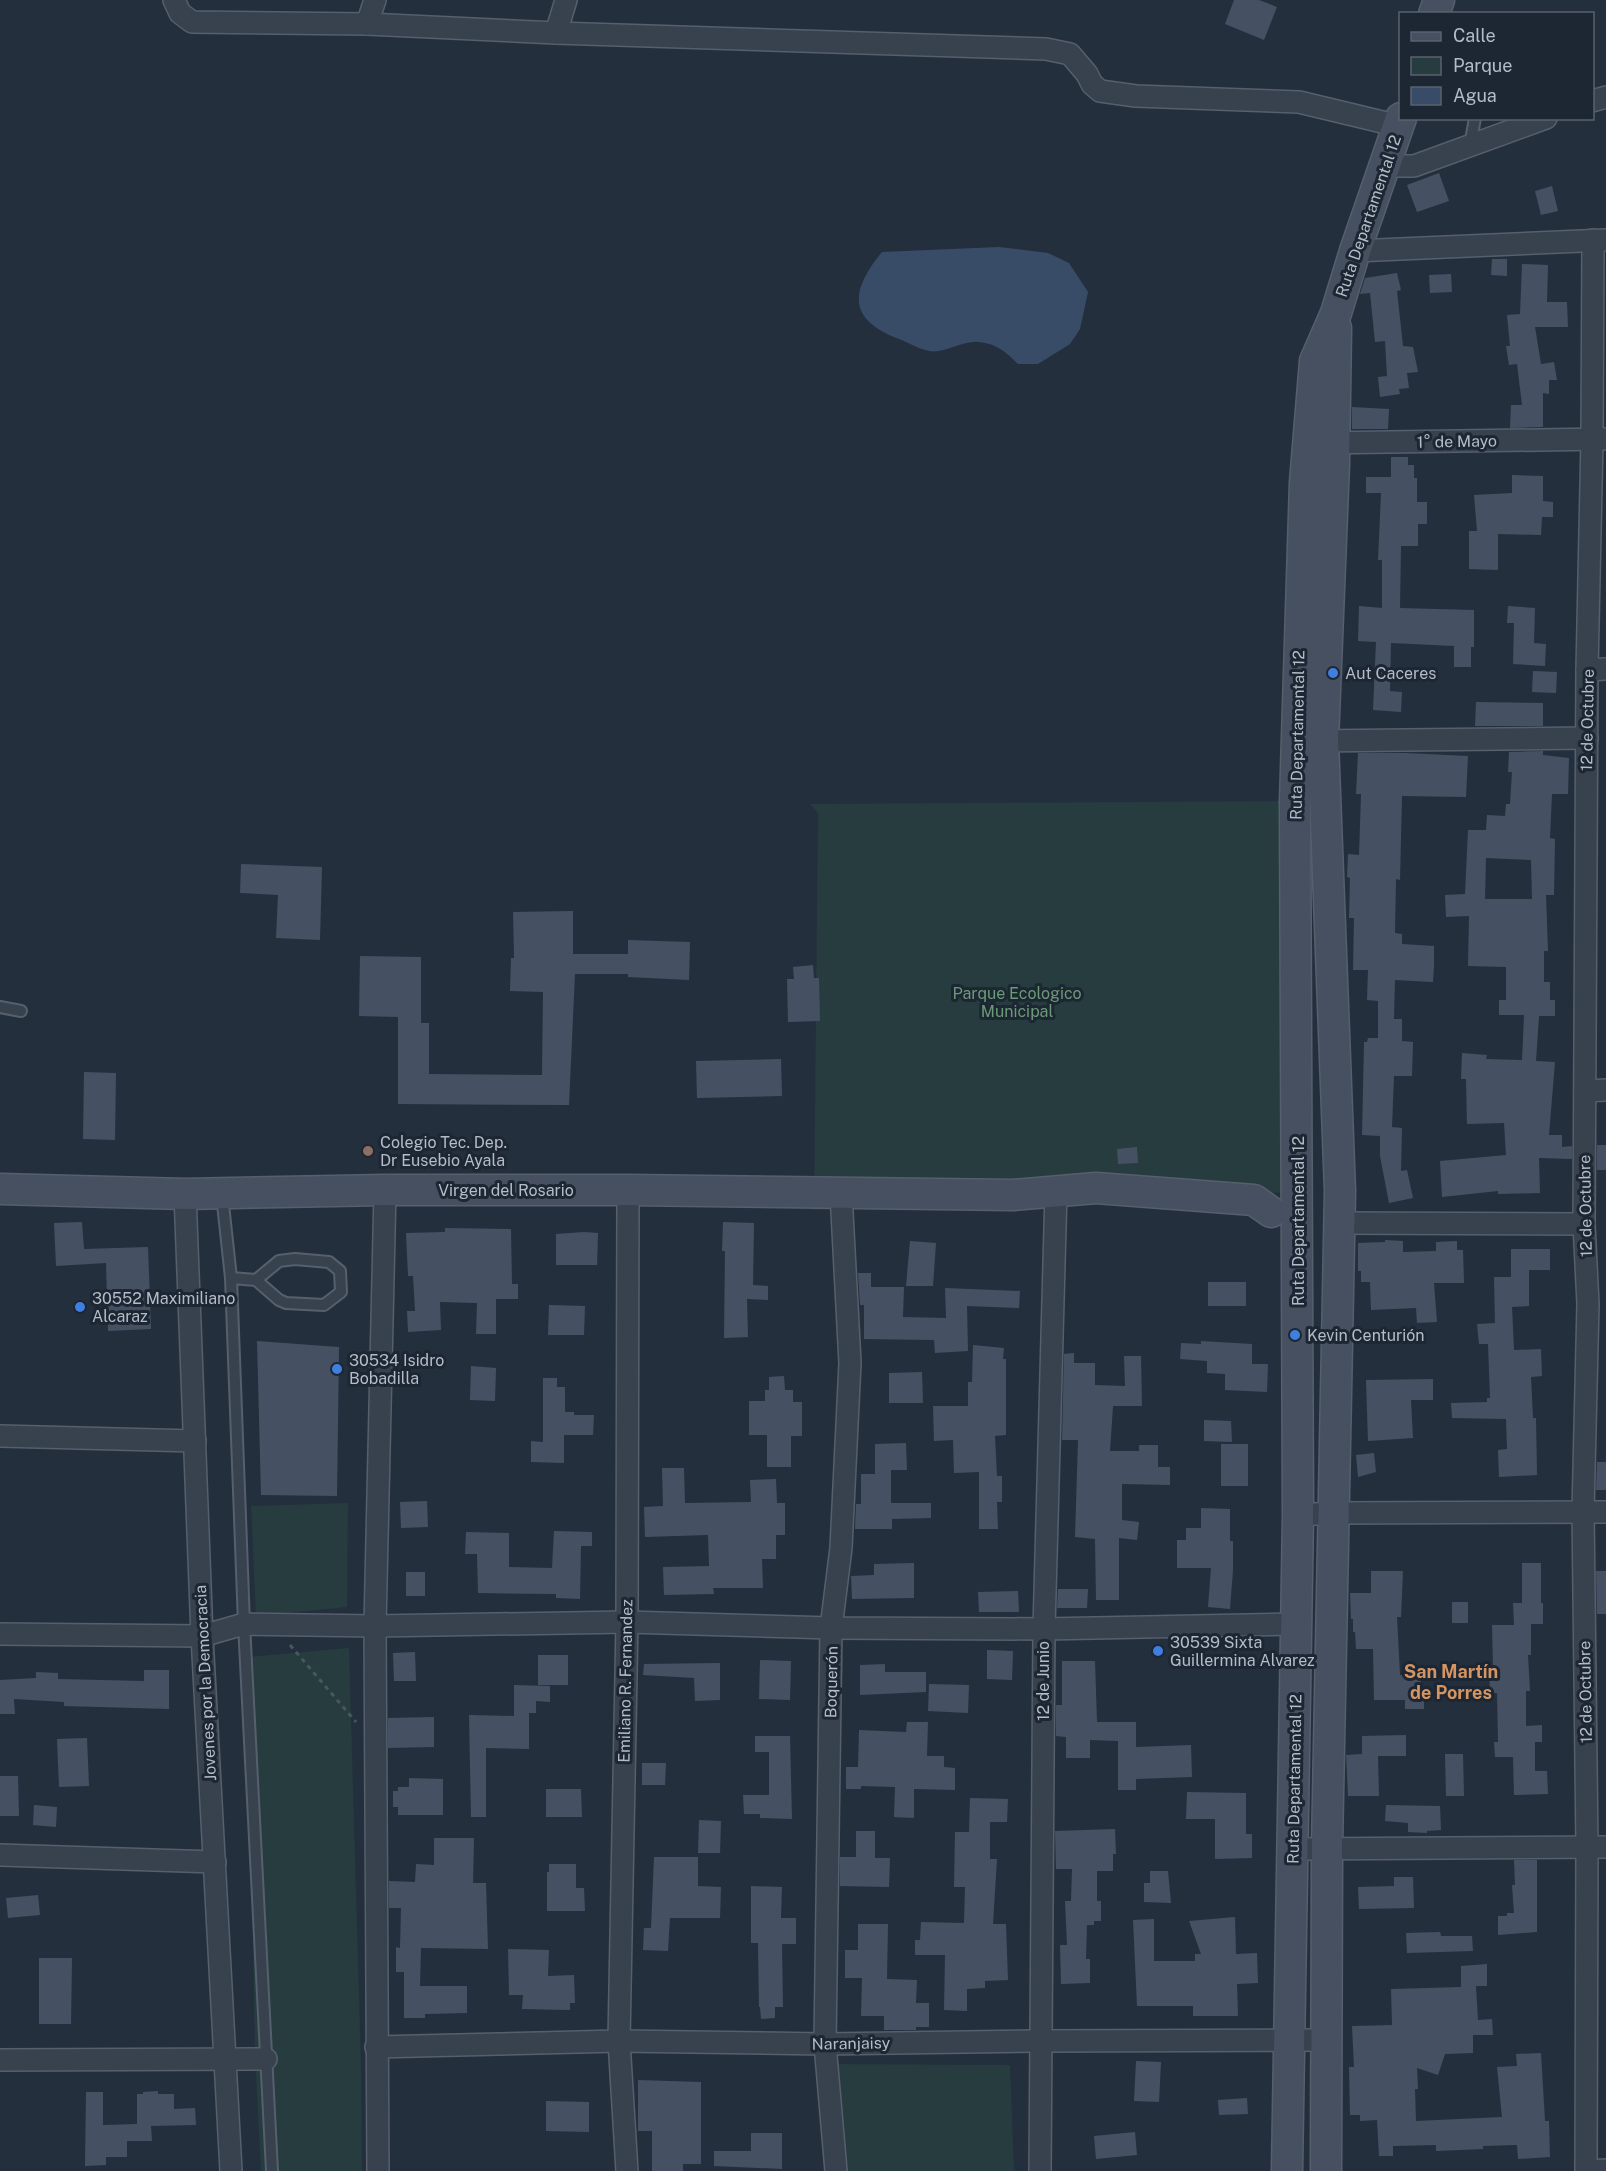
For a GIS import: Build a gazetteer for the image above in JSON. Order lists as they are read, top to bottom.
{
  "streets": {
    "main road": ["Ruta Departamental 12", "Virgen del Rosario"],
    "street": [
      "1° de Mayo",
      "12 de Octubre",
      "Emiliano R. Fernandez",
      "12 de Junio",
      "Boquerón",
      "Jovenes por la Democracia",
      "Naranjaisy"
    ]
  },
  "crossings": [
    ["Ruta Departamental 12", "1° de Mayo"],
    ["Ruta Departamental 12", "Virgen del Rosario"],
    ["Ruta Departamental 12", "Naranjaisy"],
    ["1° de Mayo", "12 de Octubre"],
    ["Virgen del Rosario", "Emiliano R. Fernandez"],
    ["Virgen del Rosario", "12 de Junio"],
    ["Virgen del Rosario", "Boquerón"],
    ["Virgen del Rosario", "Jovenes por la Democracia"],
    ["Emiliano R. Fernandez", "Naranjaisy"],
    ["12 de Junio", "Naranjaisy"],
    ["Boquerón", "Naranjaisy"]
  ],
  "districts": ["San Martín de Porres"],
  "parks": ["Parque Ecologico Municipal"],
  "places": [
    "Aut Caceres",
    "Colegio Tec. Dep. Dr Eusebio Ayala",
    "30552 Maximiliano Alcaraz",
    "Kevin Centurión",
    "30534 Isidro Bobadilla",
    "30539 Sixta Guillermina Alvarez"
  ],
  "legend": ["Calle", "Parque", "Agua"]
}
